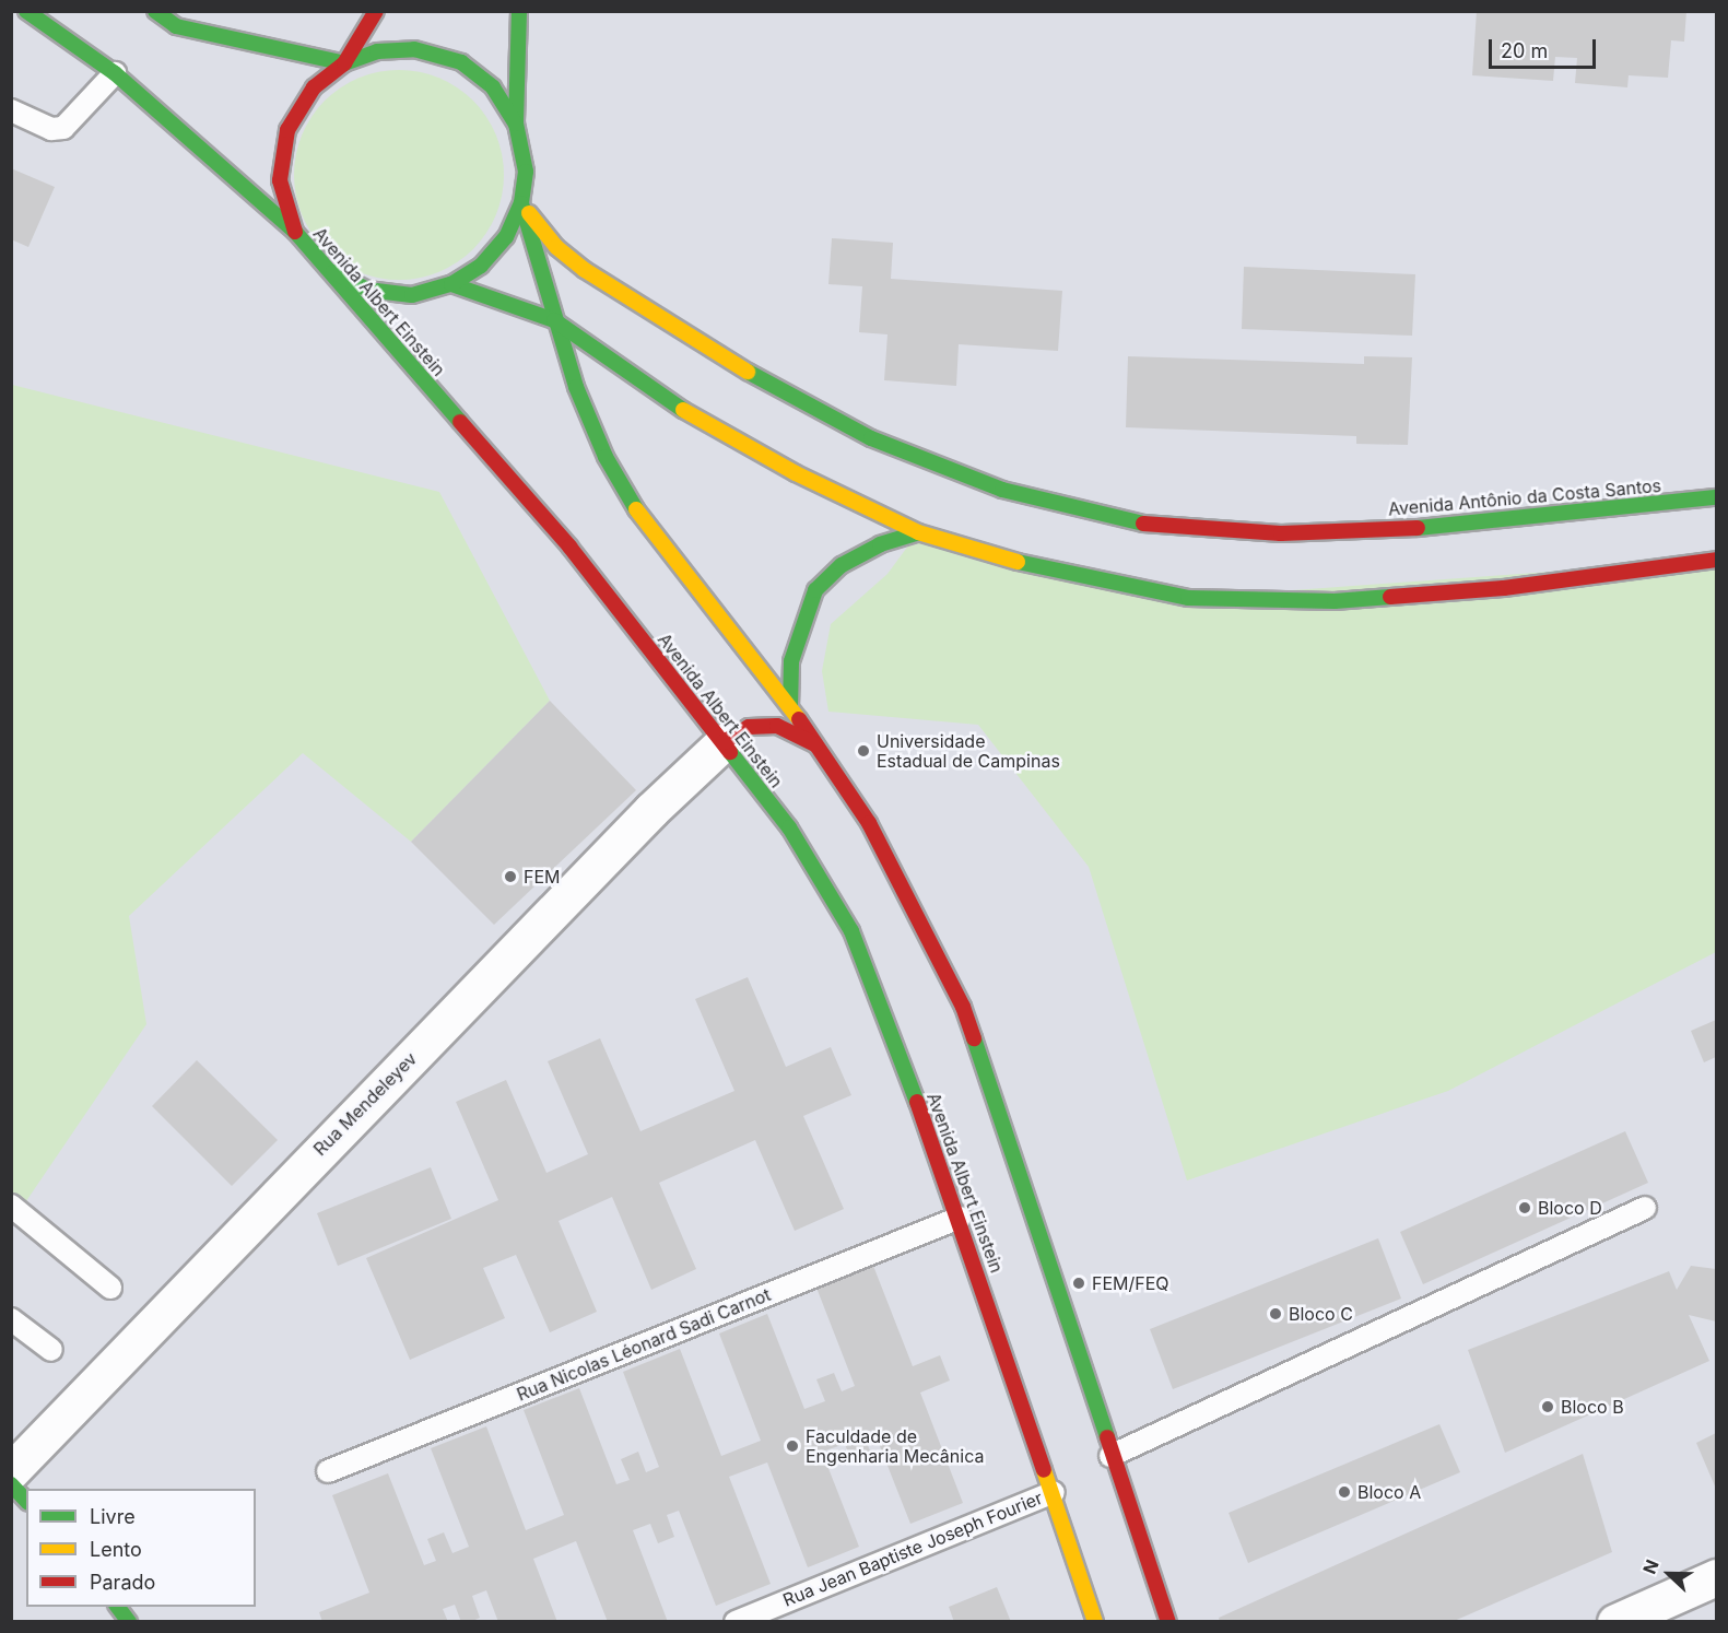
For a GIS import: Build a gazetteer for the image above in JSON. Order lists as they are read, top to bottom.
{
  "streets": {
    "street": ["Avenida Albert Einstein", "Avenida Antônio da Costa Santos", "Rua Mendeleyev"],
    "lane": ["Rua Nicolas Léonard Sadi Carnot", "Rua Jean Baptiste Joseph Fourier"]
  },
  "crossings": [
    ["Avenida Albert Einstein", "Rua Mendeleyev"],
    ["Avenida Albert Einstein", "Rua Nicolas Léonard Sadi Carnot"],
    ["Avenida Albert Einstein", "Rua Jean Baptiste Joseph Fourier"]
  ],
  "places": [
    "Universidade Estadual de Campinas",
    "FEM",
    "Bloco D",
    "FEM/FEQ",
    "Bloco C",
    "Bloco B",
    "Faculdade de Engenharia Mecânica",
    "Bloco A"
  ],
  "legend": ["Livre", "Lento", "Parado"],
  "scale_bar": "20 m",
  "north": "left"
}
